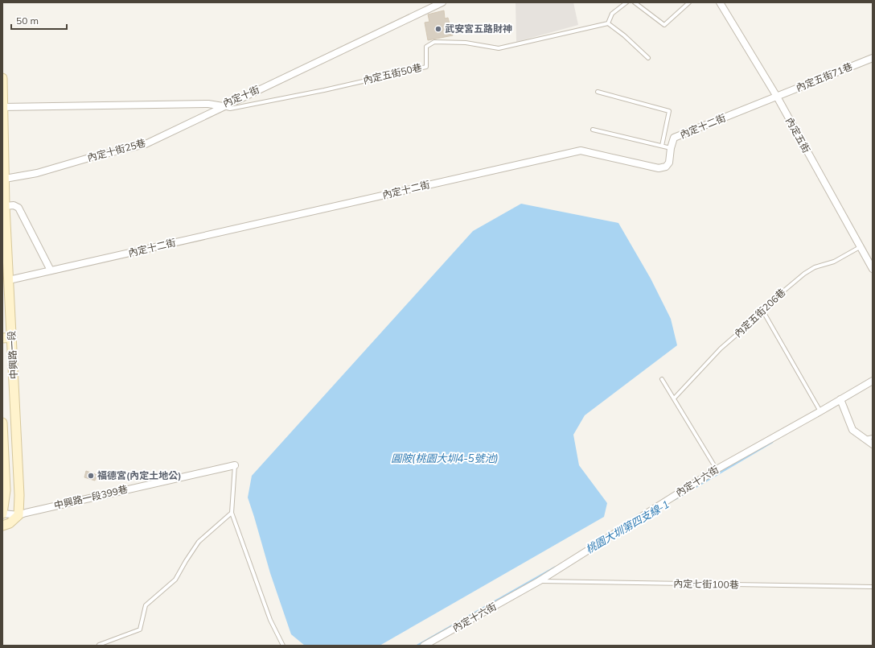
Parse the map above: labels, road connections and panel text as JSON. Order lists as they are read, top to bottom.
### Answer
{
  "streets": {
    "street": [
      "內定五街71巷",
      "內定十街",
      "內定十二街",
      "內定五街",
      "內定十街25巷",
      "中興路一段",
      "內定十六街",
      "中興路一段399巷"
    ],
    "lane": ["內定五街50巷", "內定五街206巷", "內定七街100巷"]
  },
  "crossings": [
    ["內定五街50巷", "內定十街"],
    ["內定五街50巷", "內定十街25巷"],
    ["內定五街71巷", "內定十二街"],
    ["內定五街71巷", "內定五街"],
    ["內定十街", "內定十街25巷"],
    ["內定十街", "中興路一段"],
    ["內定十二街", "內定五街"],
    ["內定十二街", "中興路一段"],
    ["內定五街", "內定五街206巷"],
    ["內定十街25巷", "中興路一段"],
    ["中興路一段", "中興路一段399巷"],
    ["內定十六街", "內定七街100巷"]
  ],
  "water": ["圓陂(桃園大圳4-5號池)", "桃園大圳第四支線-1"],
  "places": ["武安宮五路財神", "福德宮(內定土地公)"],
  "scale_bar": "50 m"
}
